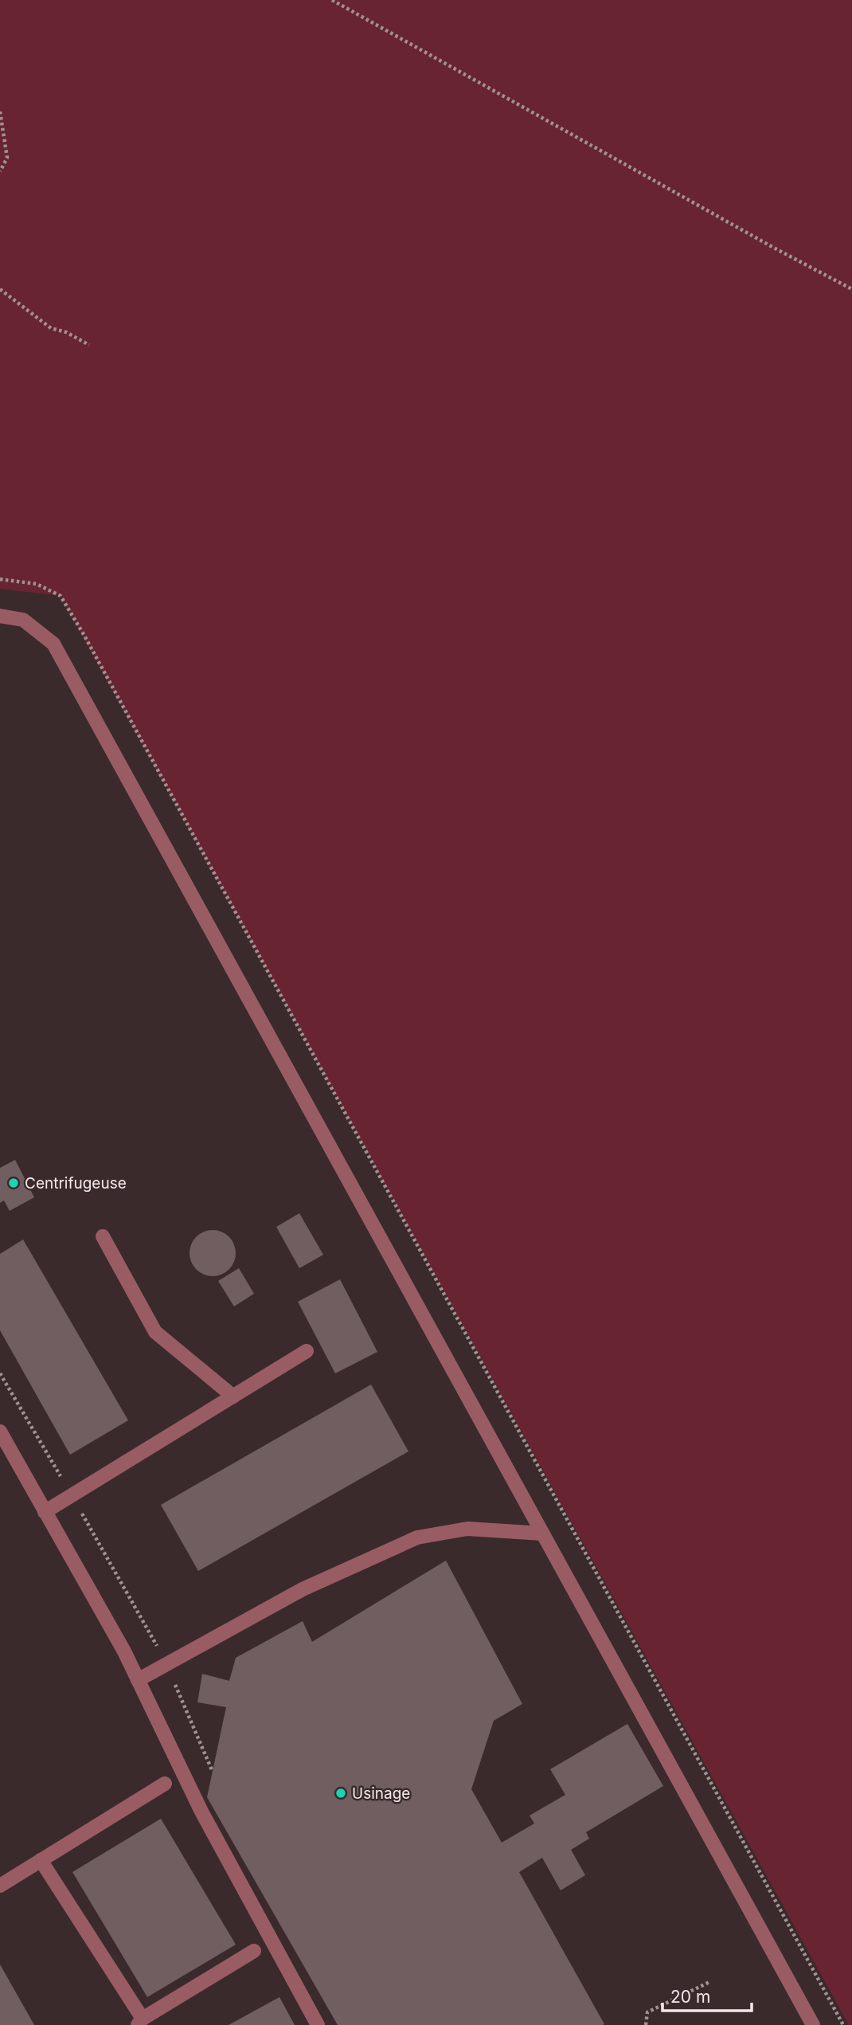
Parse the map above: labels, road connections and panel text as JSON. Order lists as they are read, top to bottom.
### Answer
{
  "places": ["Centrifugeuse", "Usinage"],
  "scale_bar": "20 m"
}
